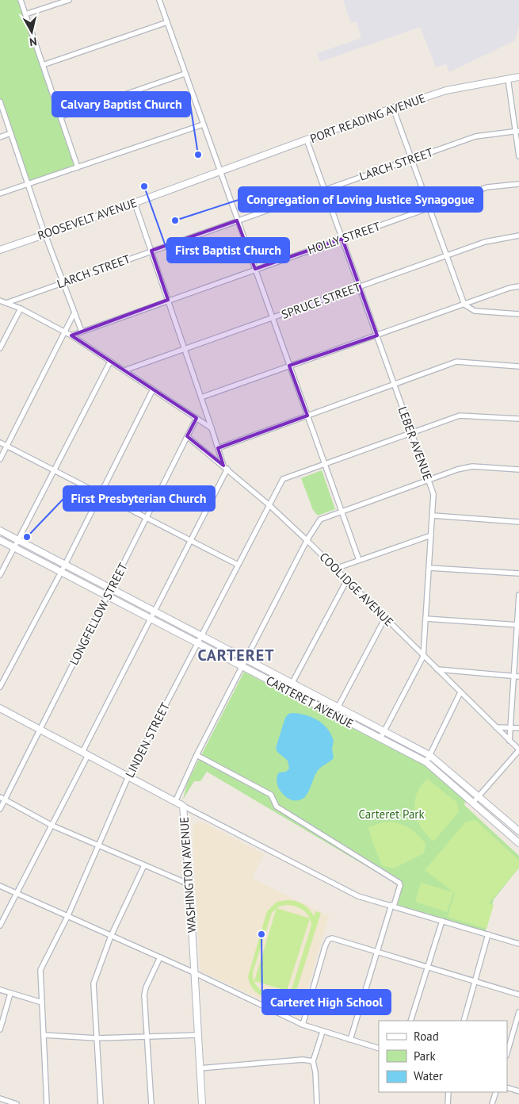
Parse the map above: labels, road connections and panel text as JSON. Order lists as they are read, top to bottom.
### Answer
{
  "streets": {
    "street": [
      "PORT READING AVENUE",
      "LARCH STREET",
      "ROOSEVELT AVENUE",
      "HOLLY STREET",
      "SPRUCE STREET",
      "LEBER AVENUE",
      "COOLIDGE AVENUE",
      "LONGFELLOW STREET",
      "CARTERET AVENUE",
      "LINDEN STREET",
      "WASHINGTON AVENUE"
    ]
  },
  "crossings": [
    ["PORT READING AVENUE", "ROOSEVELT AVENUE"],
    ["PORT READING AVENUE", "LEBER AVENUE"],
    ["LARCH STREET", "LEBER AVENUE"],
    ["HOLLY STREET", "LEBER AVENUE"],
    ["SPRUCE STREET", "LEBER AVENUE"],
    ["LEBER AVENUE", "COOLIDGE AVENUE"],
    ["LEBER AVENUE", "LINDEN STREET"],
    ["COOLIDGE AVENUE", "LONGFELLOW STREET"],
    ["COOLIDGE AVENUE", "LINDEN STREET"],
    ["LONGFELLOW STREET", "CARTERET AVENUE"],
    ["LONGFELLOW STREET", "WASHINGTON AVENUE"],
    ["CARTERET AVENUE", "LINDEN STREET"],
    ["LINDEN STREET", "WASHINGTON AVENUE"]
  ],
  "districts": ["CARTERET"],
  "parks": ["Carteret Park"],
  "places": [
    "Calvary Baptist Church",
    "First Baptist Church",
    "Congregation of Loving Justice Synagogue",
    "First Presbyterian Church",
    "Carteret High School"
  ],
  "legend": ["Road", "Park", "Water"],
  "north": "bottom"
}
